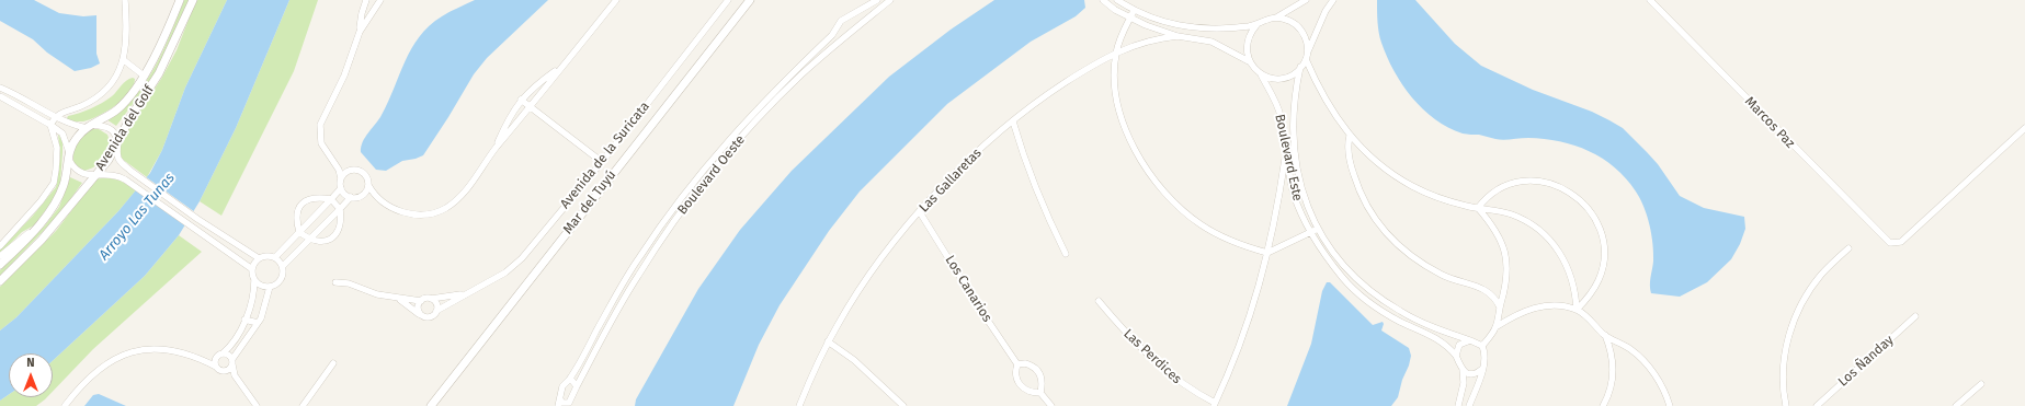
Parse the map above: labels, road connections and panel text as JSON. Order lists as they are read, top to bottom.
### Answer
{
  "streets": {
    "street": [
      "Marcos Paz",
      "Avenida del Golf",
      "Avenida de la Suricata",
      "Boulevard Este",
      "Boulevard Oeste",
      "Las Gallaretas",
      "Mar del Tuyú",
      "Los Canarios",
      "Las Perdices",
      "Los Ñanday"
    ]
  },
  "crossings": [
    ["Las Gallaretas", "Los Canarios"]
  ],
  "water": ["Arroyo Las Tunas"],
  "north": "top"
}
